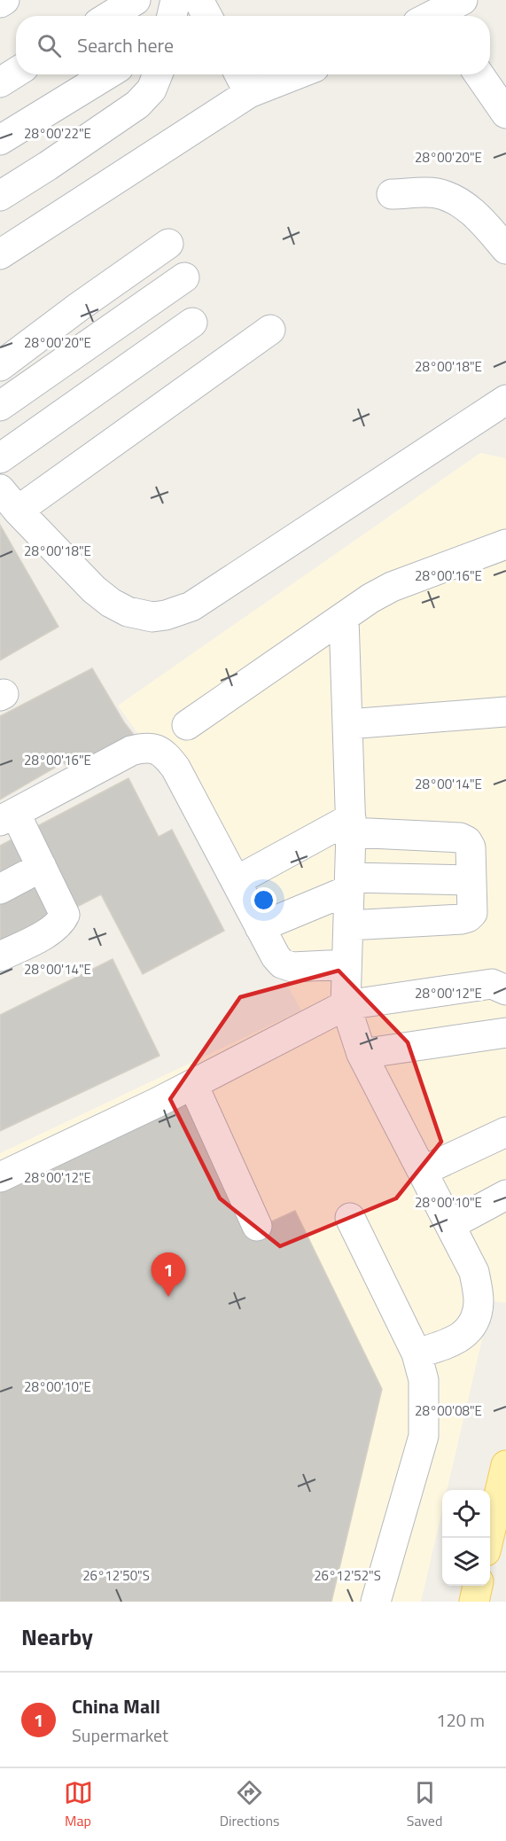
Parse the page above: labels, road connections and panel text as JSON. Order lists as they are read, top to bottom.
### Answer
{
  "page": {
    "search": "Search here",
    "pins": "1",
    "heading": "Nearby",
    "list": [
      {
        "mark": "1",
        "name": "China Mall",
        "note": "Supermarket",
        "value": "120 m"
      }
    ],
    "nav": ["Map", "Directions", "Saved"]
  },
  "coordinates": [
    "28°00'22\"E",
    "28°00'20\"E",
    "28°00'18\"E",
    "28°00'16\"E",
    "28°00'14\"E",
    "28°00'12\"E",
    "28°00'10\"E",
    "28°00'08\"E",
    "26°12'50\"S",
    "26°12'52\"S"
  ]
}
